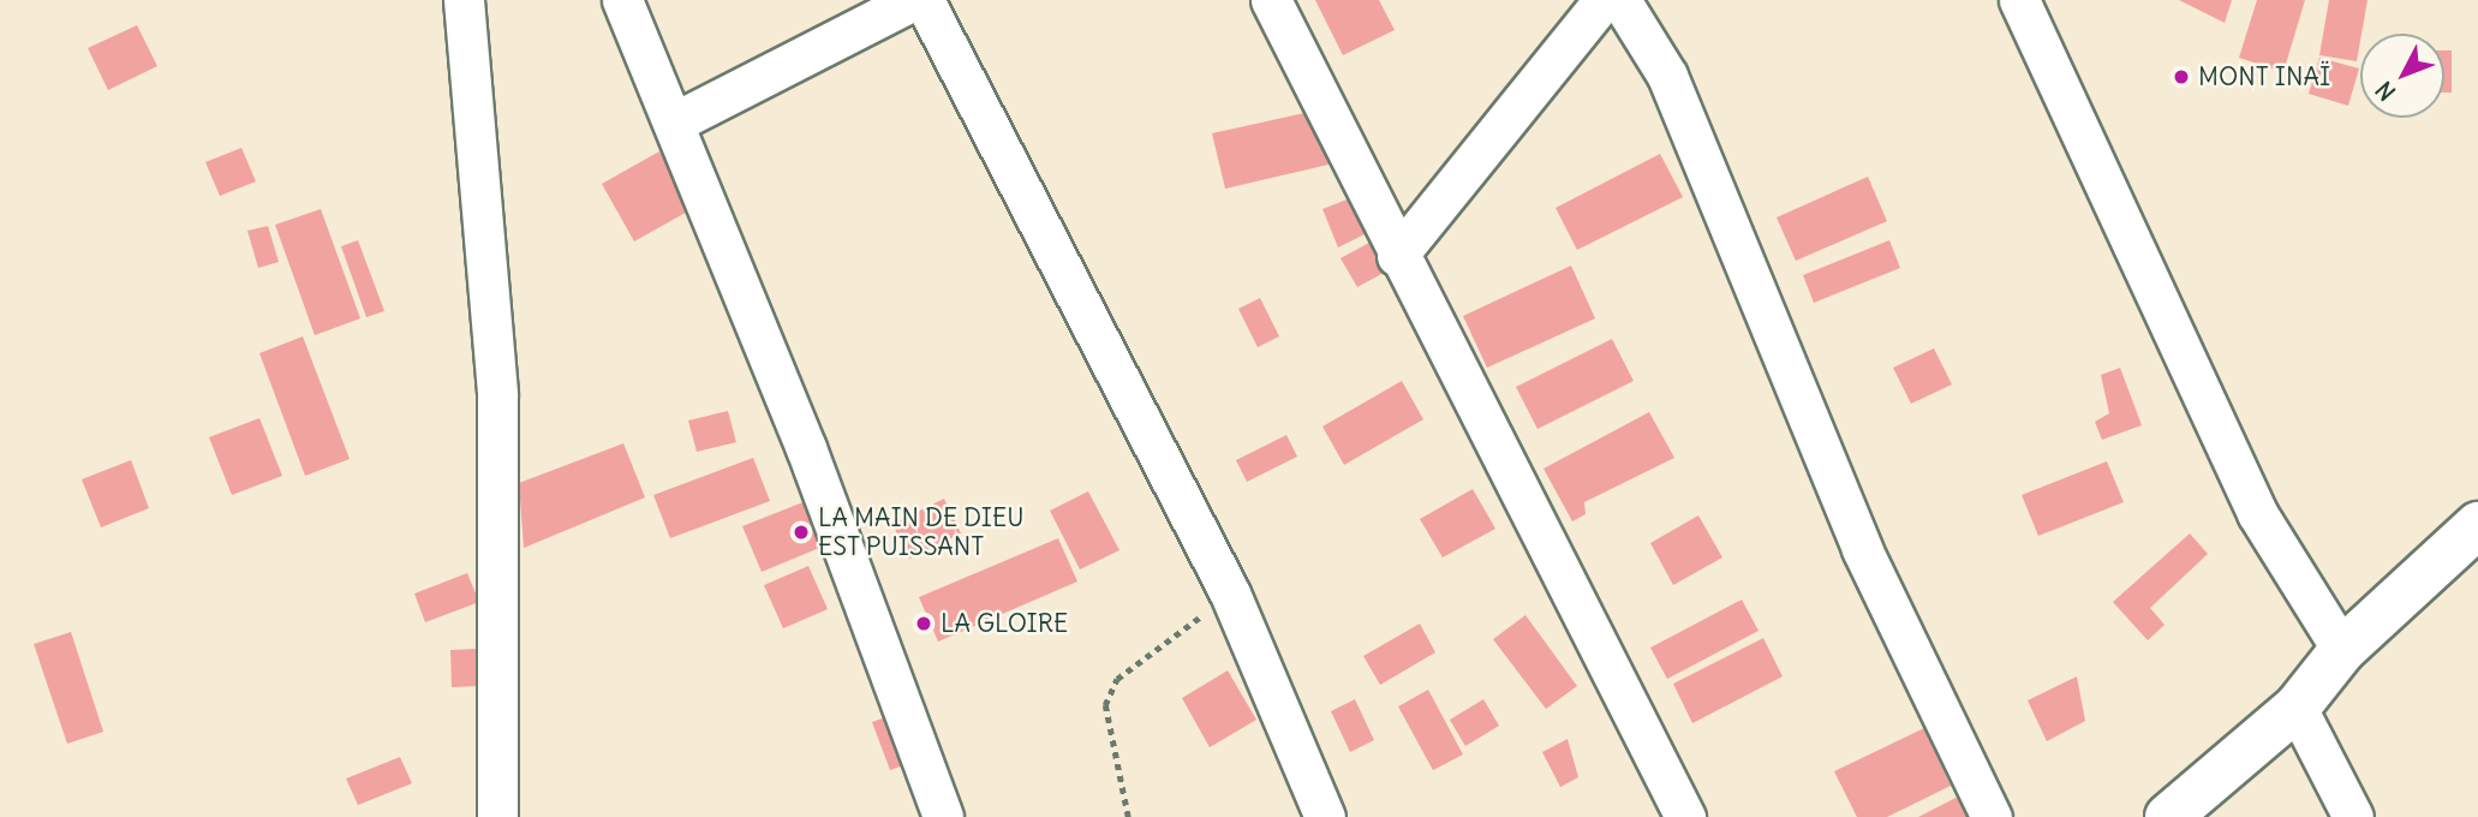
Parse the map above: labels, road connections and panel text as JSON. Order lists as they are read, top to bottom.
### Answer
{
  "places": ["MONT INAÏ", "LA MAIN DE DIEU EST PUISSANT", "LA GLOIRE"],
  "north": "bottom left"
}
